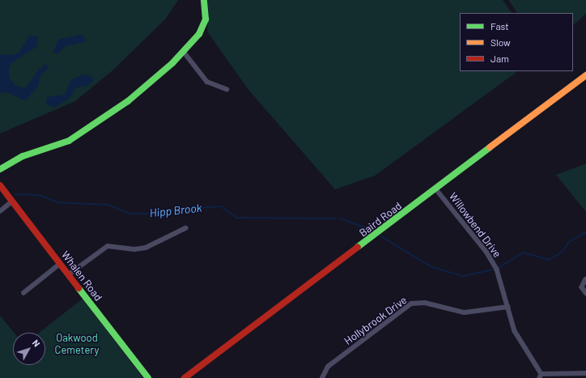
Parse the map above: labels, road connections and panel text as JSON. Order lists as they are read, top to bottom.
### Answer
{
  "streets": {
    "street": [
      "Baird Road",
      "Willowbend Drive",
      "Whalen Road",
      "Hollybrook Drive"
    ]
  },
  "crossings": [
    ["Baird Road", "Willowbend Drive"],
    ["Willowbend Drive", "Hollybrook Drive"]
  ],
  "water": ["Hipp Brook"],
  "parks": ["Oakwood Cemetery"],
  "legend": ["Fast", "Slow", "Jam"],
  "north": "top right"
}
